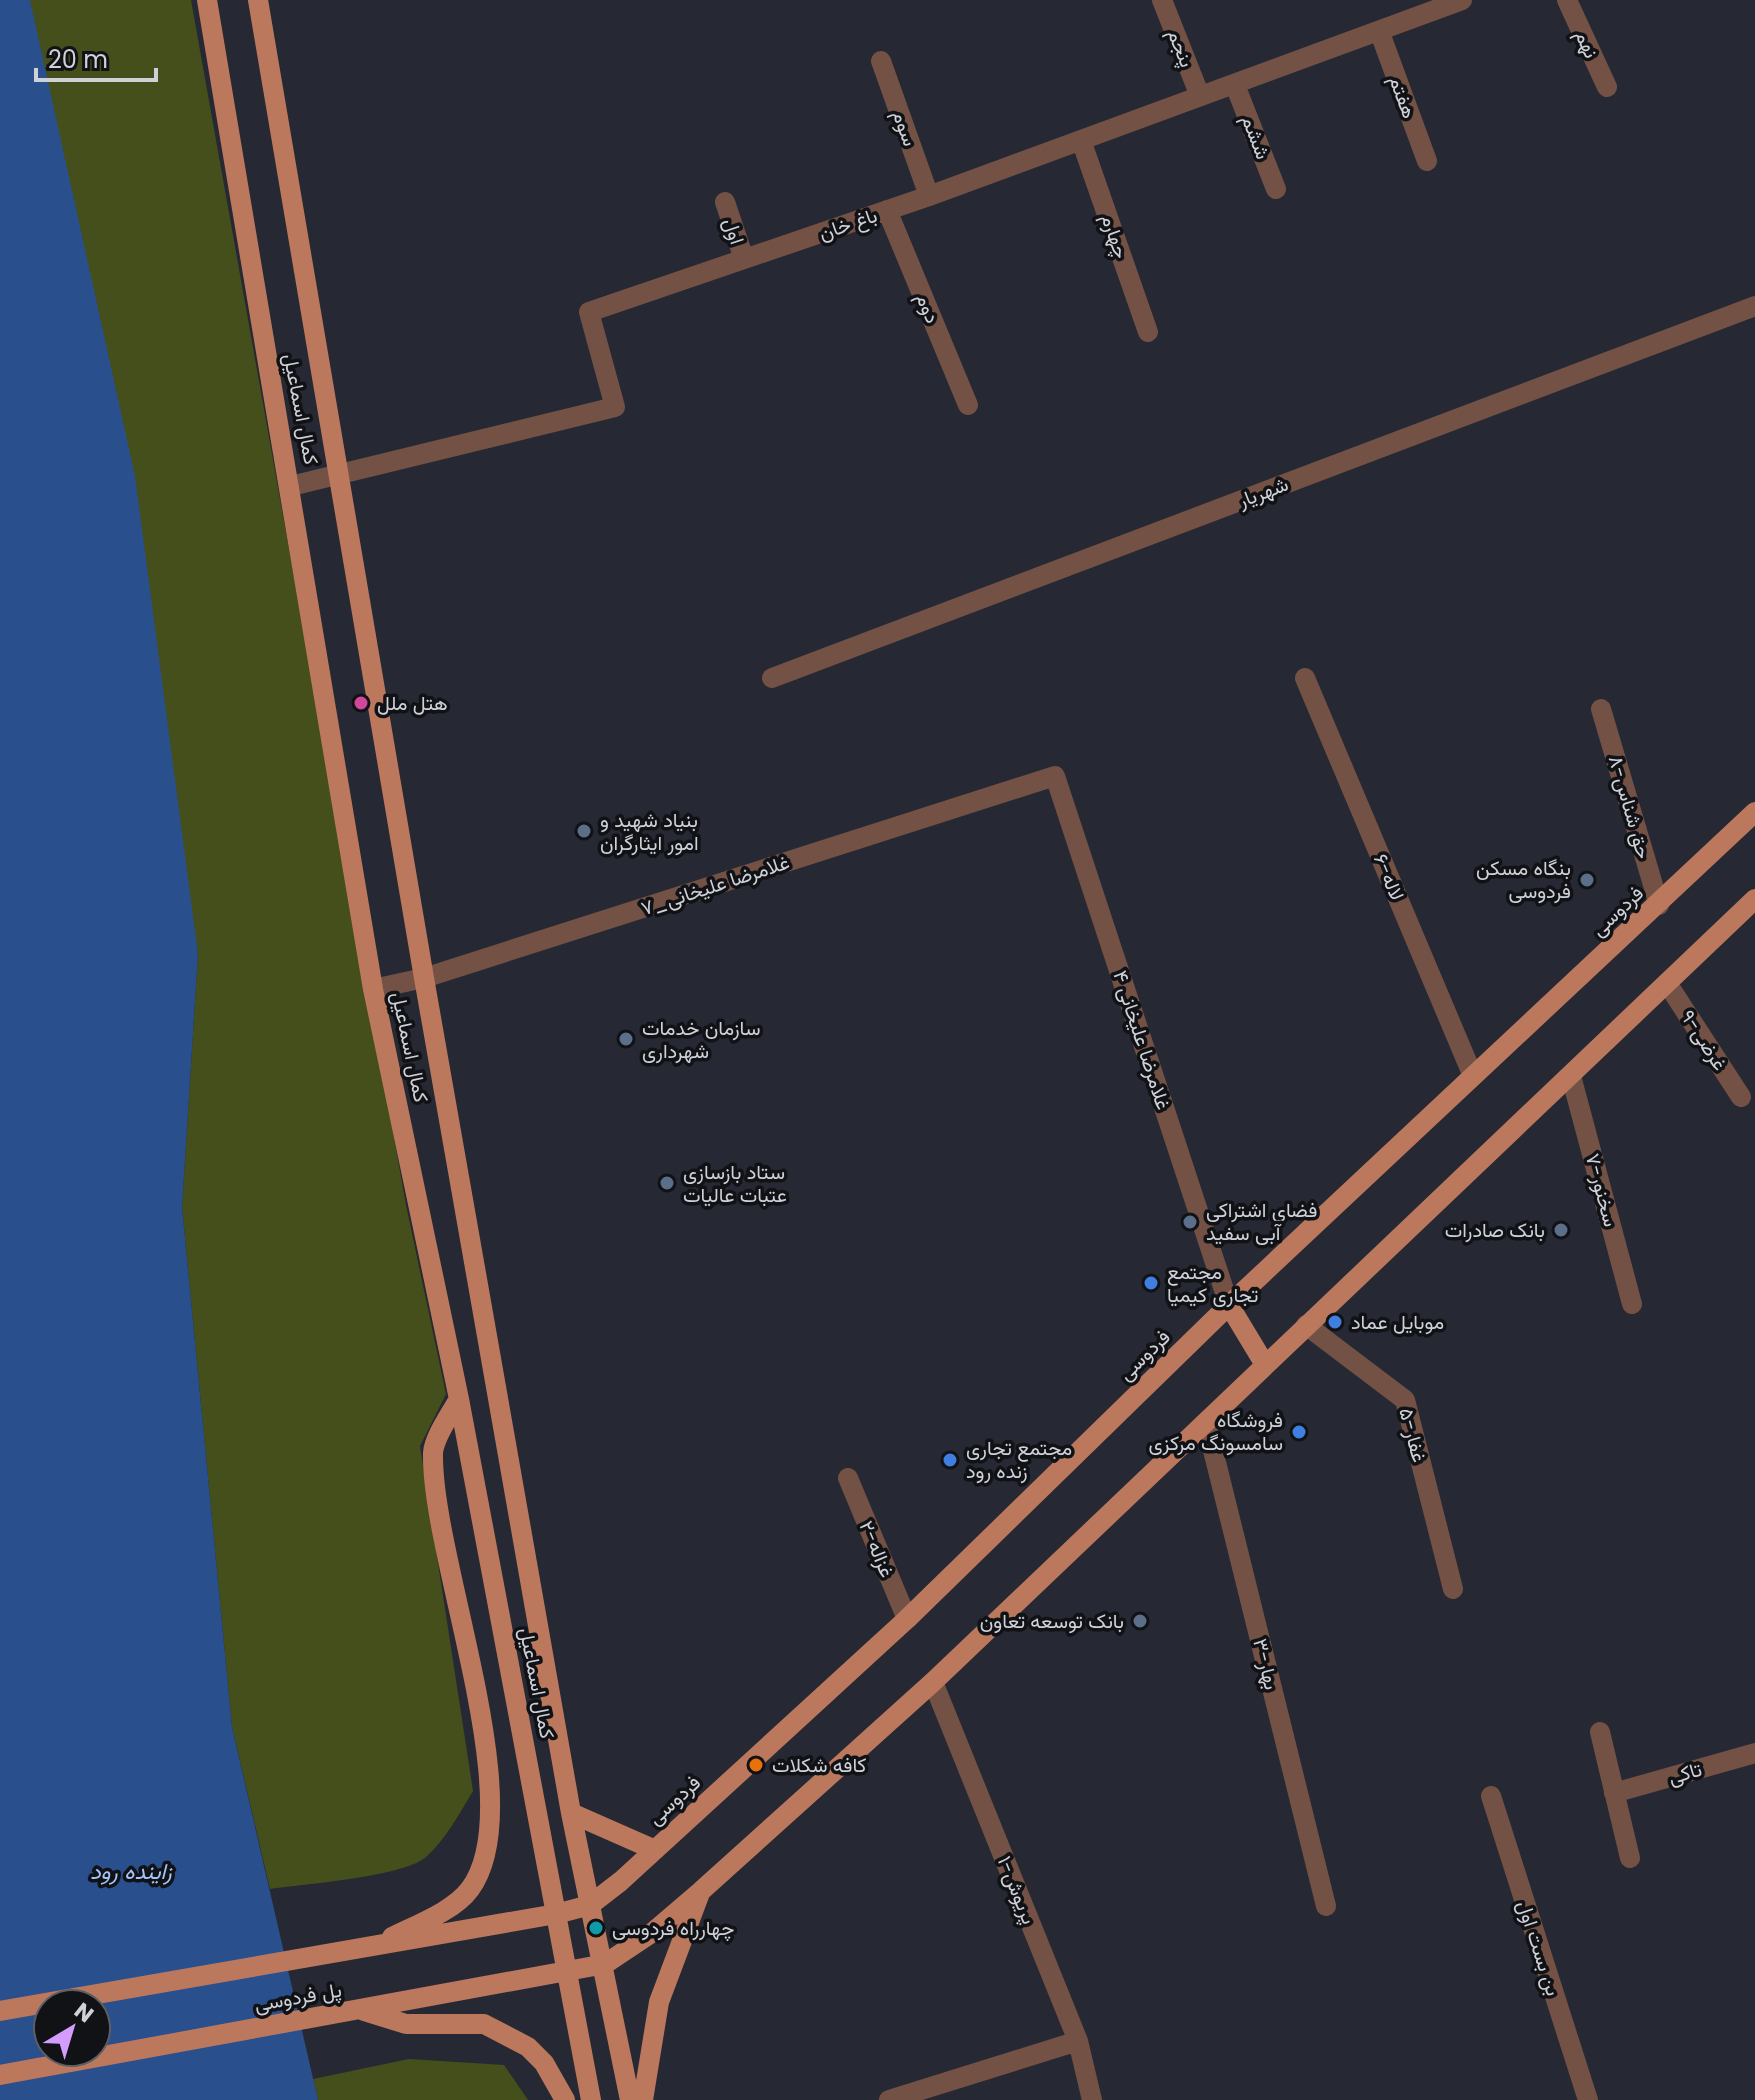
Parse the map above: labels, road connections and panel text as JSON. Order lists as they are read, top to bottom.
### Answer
{
  "streets": {
    "main road": ["کمال اسماعیل", "فردوسی", "پل فردوسی"],
    "street": [
      "نهم",
      "پنجم",
      "هفتم",
      "سوم",
      "ششم",
      "باغ خان",
      "اول",
      "چهارم",
      "دوم",
      "شهریار",
      "۸-حق شناس",
      "۶-لاله",
      "۷_غلامرضا علیخانی",
      "۴ غلامرضا علیخانی",
      "۹-غرضی",
      "۷-سخنور",
      "۵-غفار",
      "۲-غزاله",
      "۳-بهار",
      "تاکی",
      "۱-پریوش",
      "بن بست اول"
    ]
  },
  "crossings": [
    ["پنجم", "باغ خان"],
    ["هفتم", "باغ خان"],
    ["سوم", "باغ خان"],
    ["ششم", "باغ خان"],
    ["باغ خان", "اول"],
    ["باغ خان", "چهارم"],
    ["باغ خان", "دوم"],
    ["باغ خان", "کمال اسماعیل"],
    ["کمال اسماعیل", "۷_غلامرضا علیخانی"],
    ["کمال اسماعیل", "فردوسی"],
    ["کمال اسماعیل", "پل فردوسی"],
    ["۸-حق شناس", "فردوسی"],
    ["۶-لاله", "فردوسی"],
    ["۷_غلامرضا علیخانی", "۴ غلامرضا علیخانی"],
    ["فردوسی", "۴ غلامرضا علیخانی"],
    ["فردوسی", "۲-غزاله"],
    ["فردوسی", "پل فردوسی"]
  ],
  "water": ["زاینده رود"],
  "places": [
    "هتل ملل",
    "بنیاد شهید و امور ایثارگران",
    "بنگاه مسکن فردوسی",
    "سازمان خدمات شهرداری",
    "ستاد بازسازی عتبات عالیات",
    "فضای اشتراکی آبی سفید",
    "بانک صادرات",
    "مجتمع تجاری کیمیا",
    "موبایل عماد",
    "فروشگاه سامسونگ مرکزی",
    "مجتمع تجاری زنده رود",
    "بانک توسعه تعاون",
    "کافه شکلات",
    "چهارراه فردوسی"
  ],
  "scale_bar": "20 m",
  "north": "top right"
}
